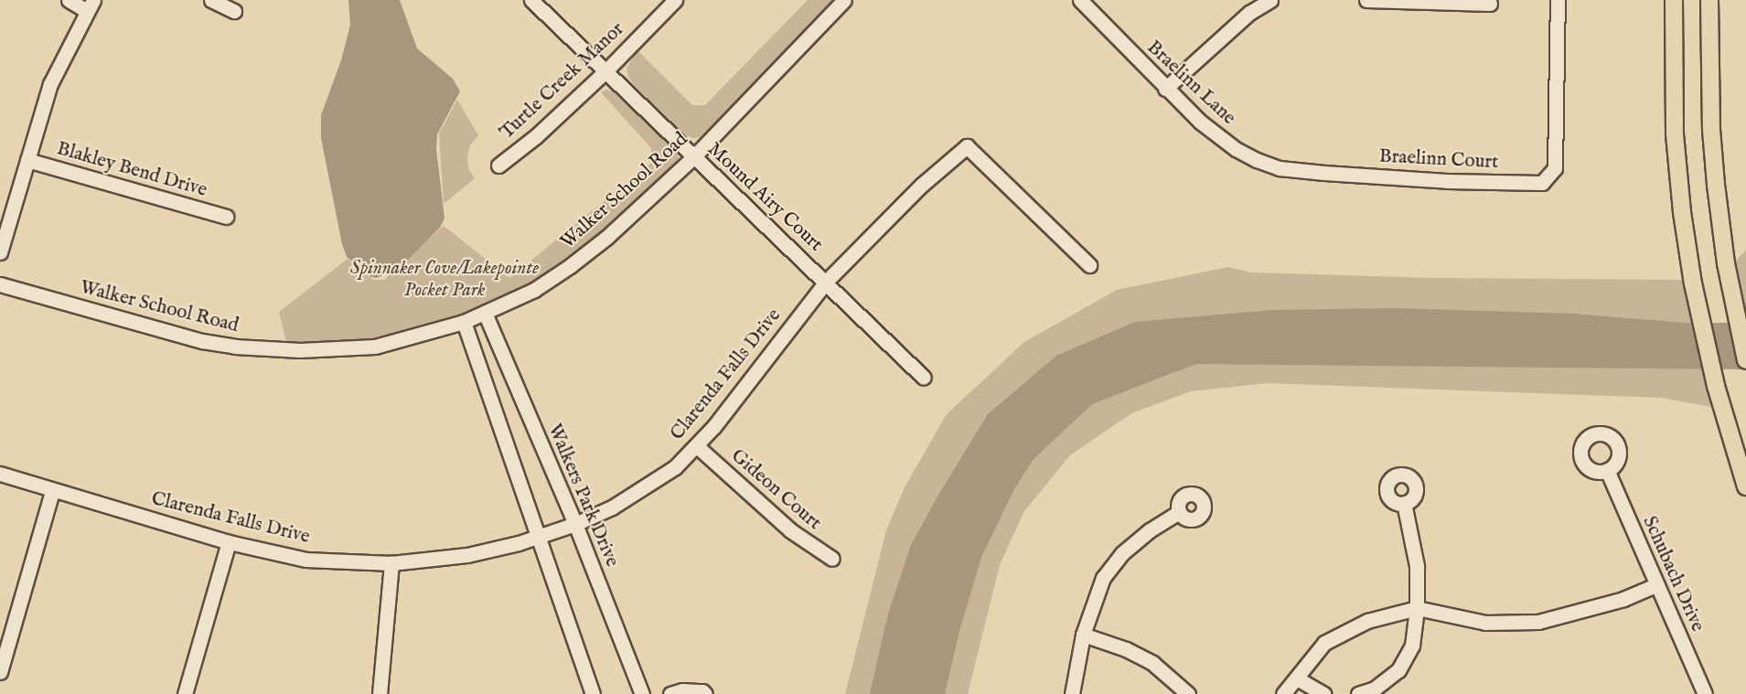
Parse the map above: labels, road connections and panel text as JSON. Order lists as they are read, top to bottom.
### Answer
{
  "streets": {
    "street": [
      "Turtle Creek Manor",
      "Braelinn Lane",
      "Braelinn Court",
      "Blakley Bend Drive",
      "Walker School Road",
      "Mound Airy Court",
      "Clarenda Falls Drive",
      "Gideon Court",
      "Walkers Park Drive",
      "Schubach Drive"
    ]
  },
  "crossings": [
    ["Turtle Creek Manor", "Mound Airy Court"],
    ["Braelinn Lane", "Braelinn Court"],
    ["Walker School Road", "Mound Airy Court"],
    ["Walker School Road", "Walkers Park Drive"],
    ["Mound Airy Court", "Clarenda Falls Drive"],
    ["Clarenda Falls Drive", "Gideon Court"],
    ["Clarenda Falls Drive", "Walkers Park Drive"]
  ],
  "parks": ["Spinnaker Cove/Lakepointe Pocket Park"]
}
